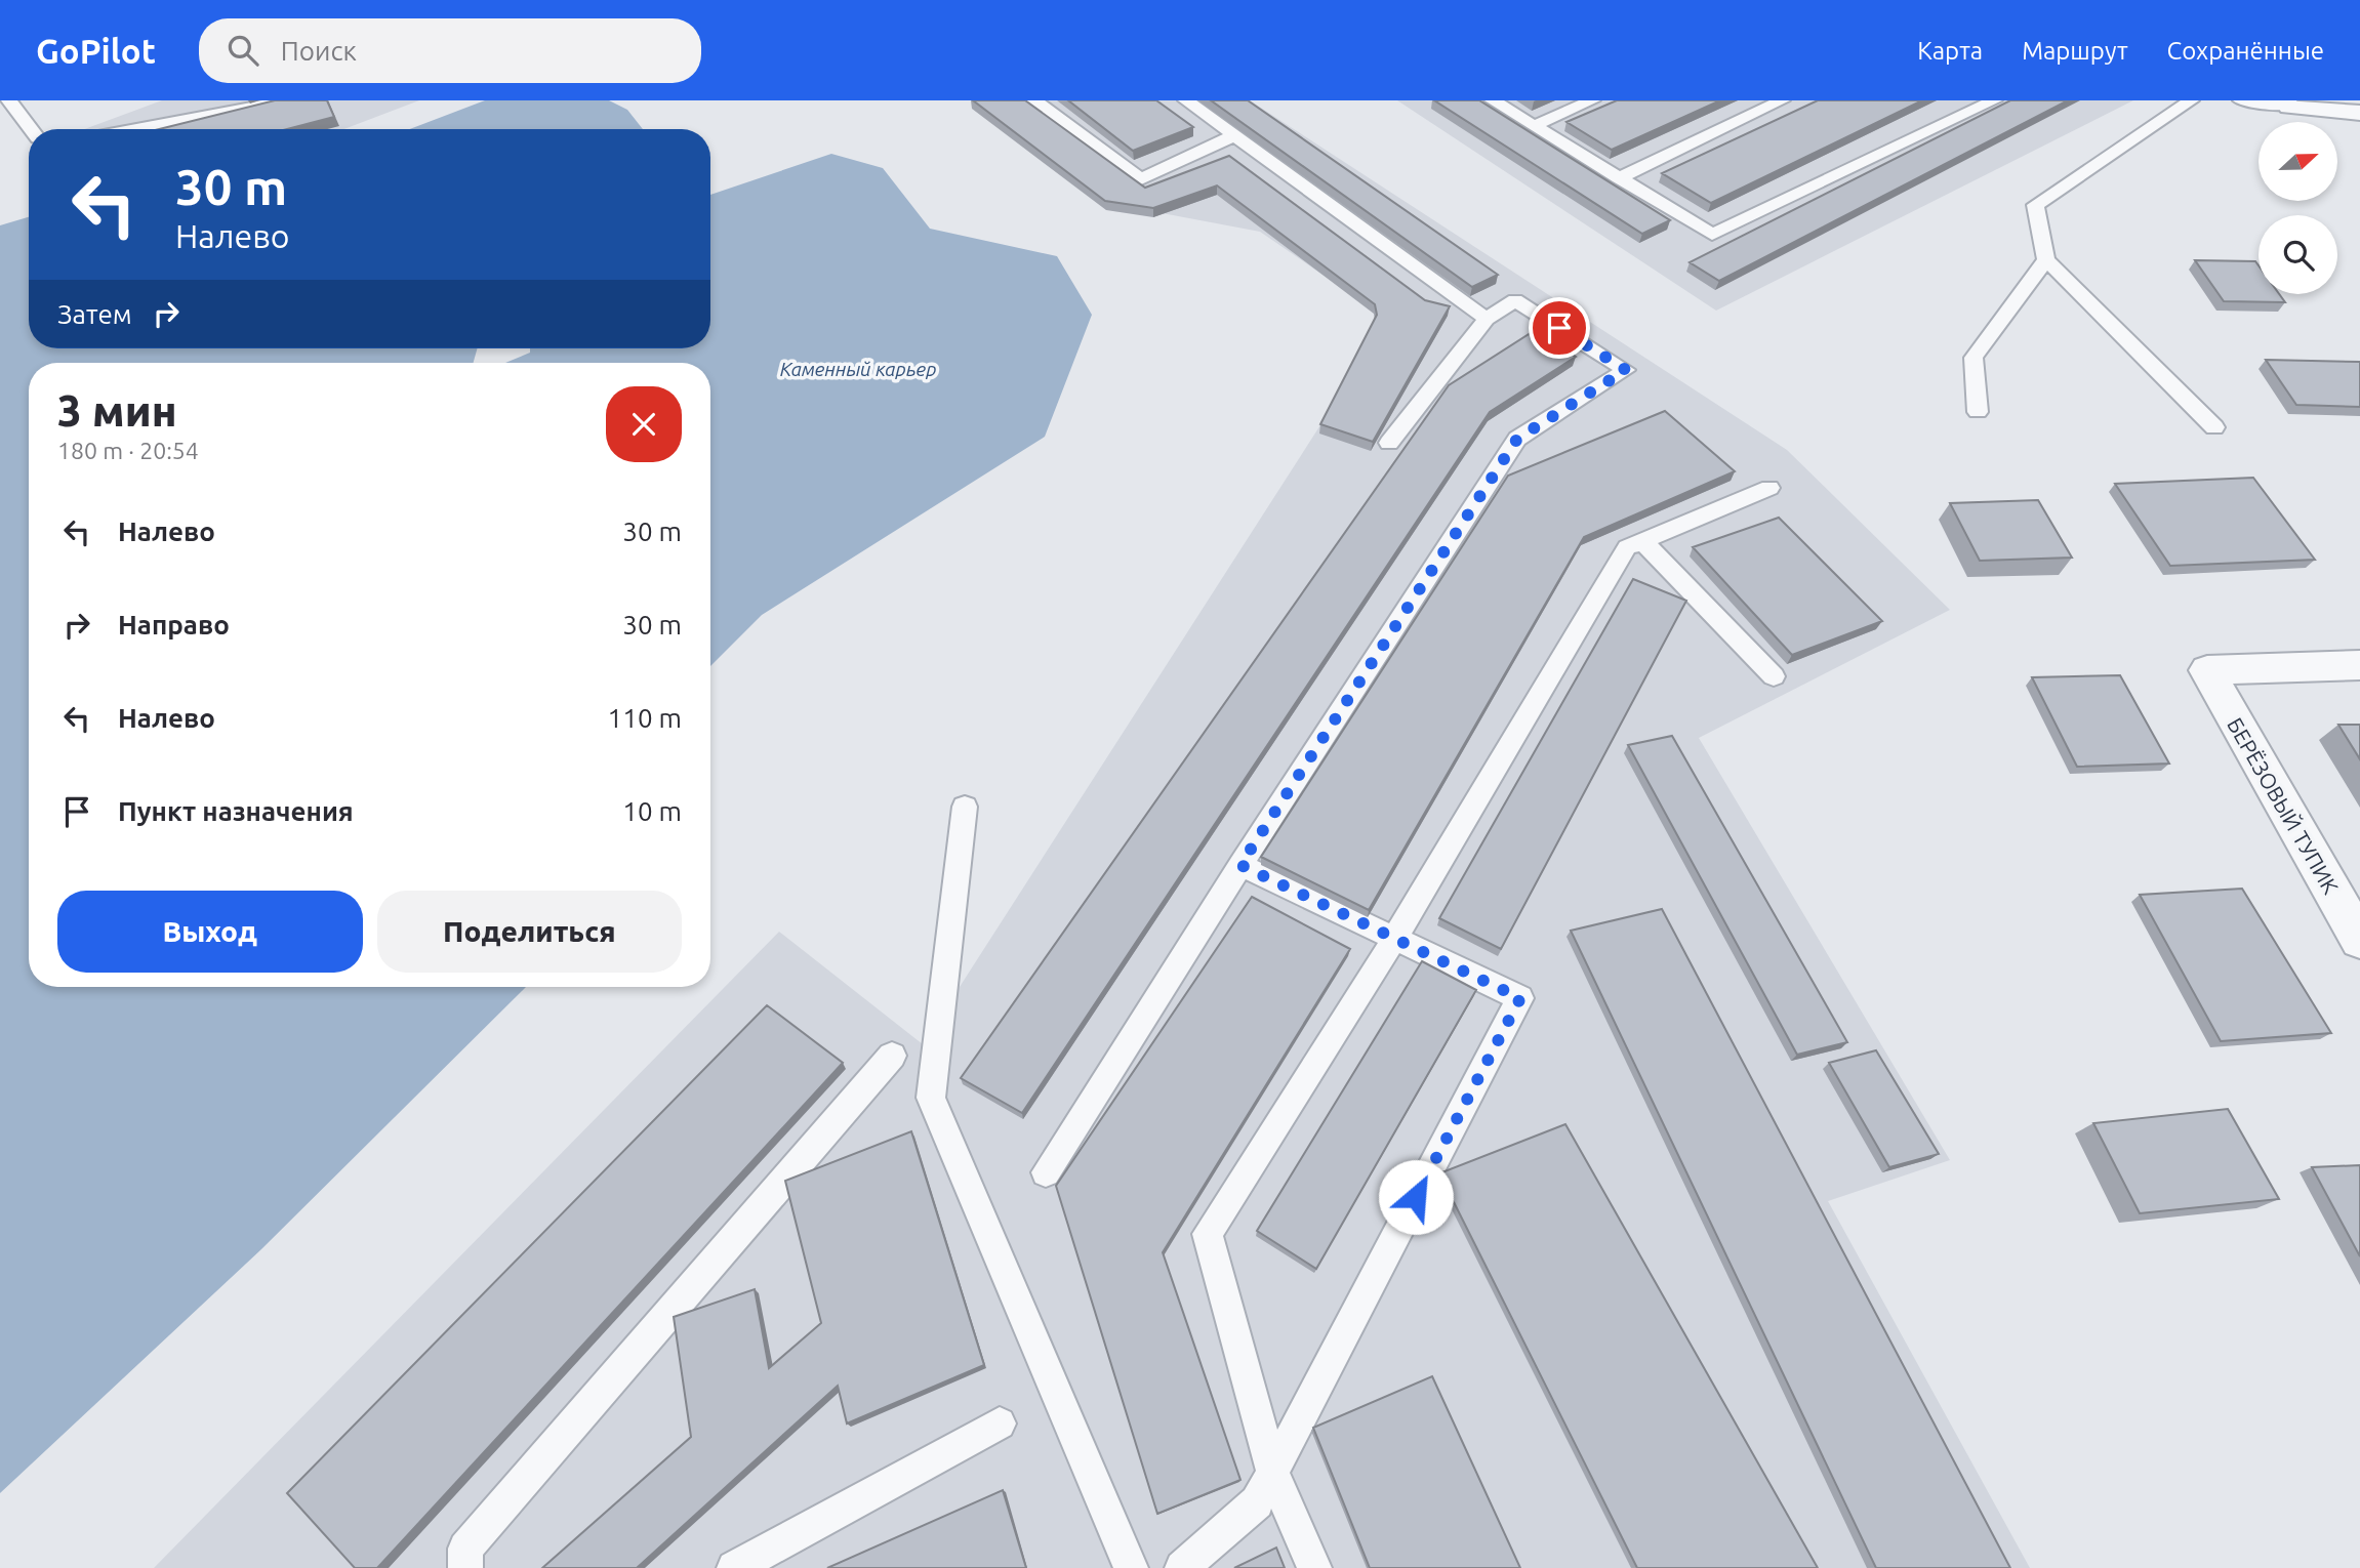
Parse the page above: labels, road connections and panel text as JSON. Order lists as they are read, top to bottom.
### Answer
{
  "streets": {
    "street": ["БЕРЁЗОВЫЙ ТУПИК"]
  },
  "water": ["Каменный карьер"],
  "north": "right",
  "page": {
    "header": "GoPilot",
    "search": "Поиск",
    "nav": ["Карта", "Маршрут", "Сохранённые"],
    "turn": ["30 m", "Налево"],
    "then": "Затем",
    "heading": ["3 мин", "180 m · 20:54"],
    "list": [
      {
        "name": "Налево",
        "value": "30 m"
      },
      {
        "name": "Направо",
        "value": "30 m"
      },
      {
        "name": "Налево",
        "value": "110 m"
      },
      {
        "name": "Пункт назначения",
        "value": "10 m"
      }
    ],
    "buttons": ["Выход", "Поделиться"]
  }
}
